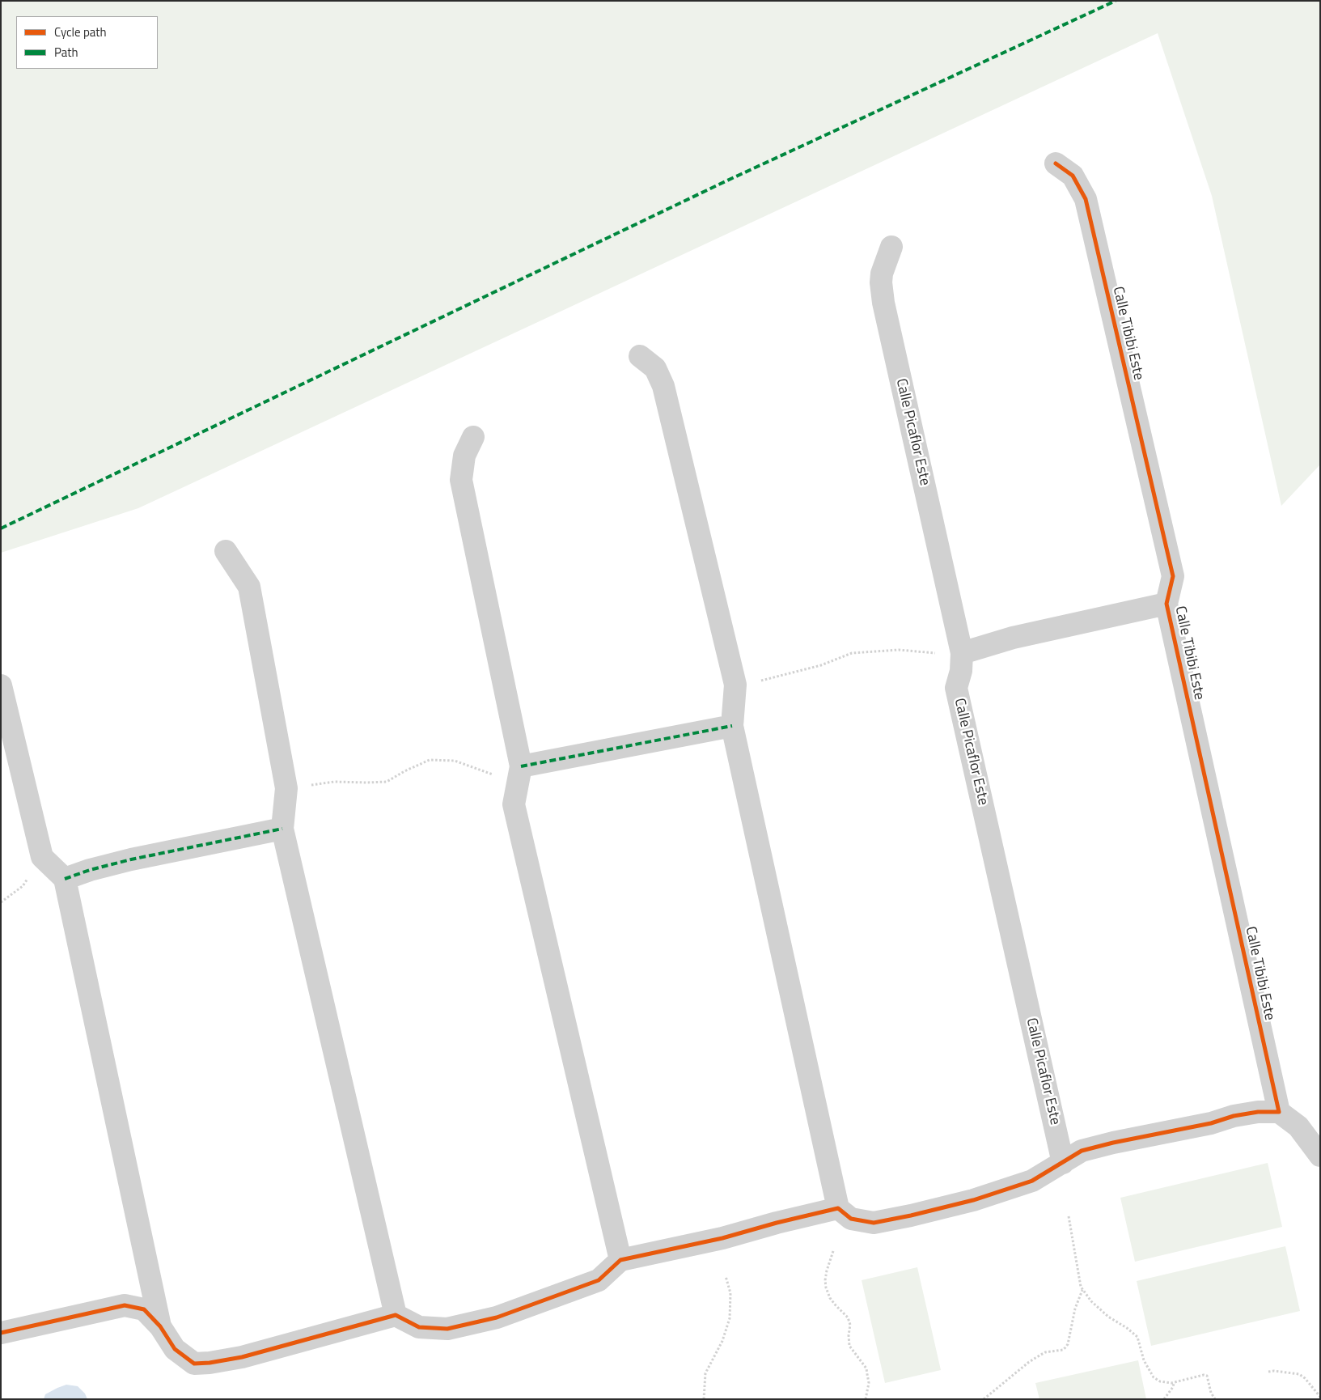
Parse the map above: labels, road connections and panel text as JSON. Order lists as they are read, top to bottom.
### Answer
{
  "streets": {
    "street": ["Calle Tibibi Este", "Calle Picaflor Este"]
  },
  "legend": ["Cycle path", "Path"]
}
